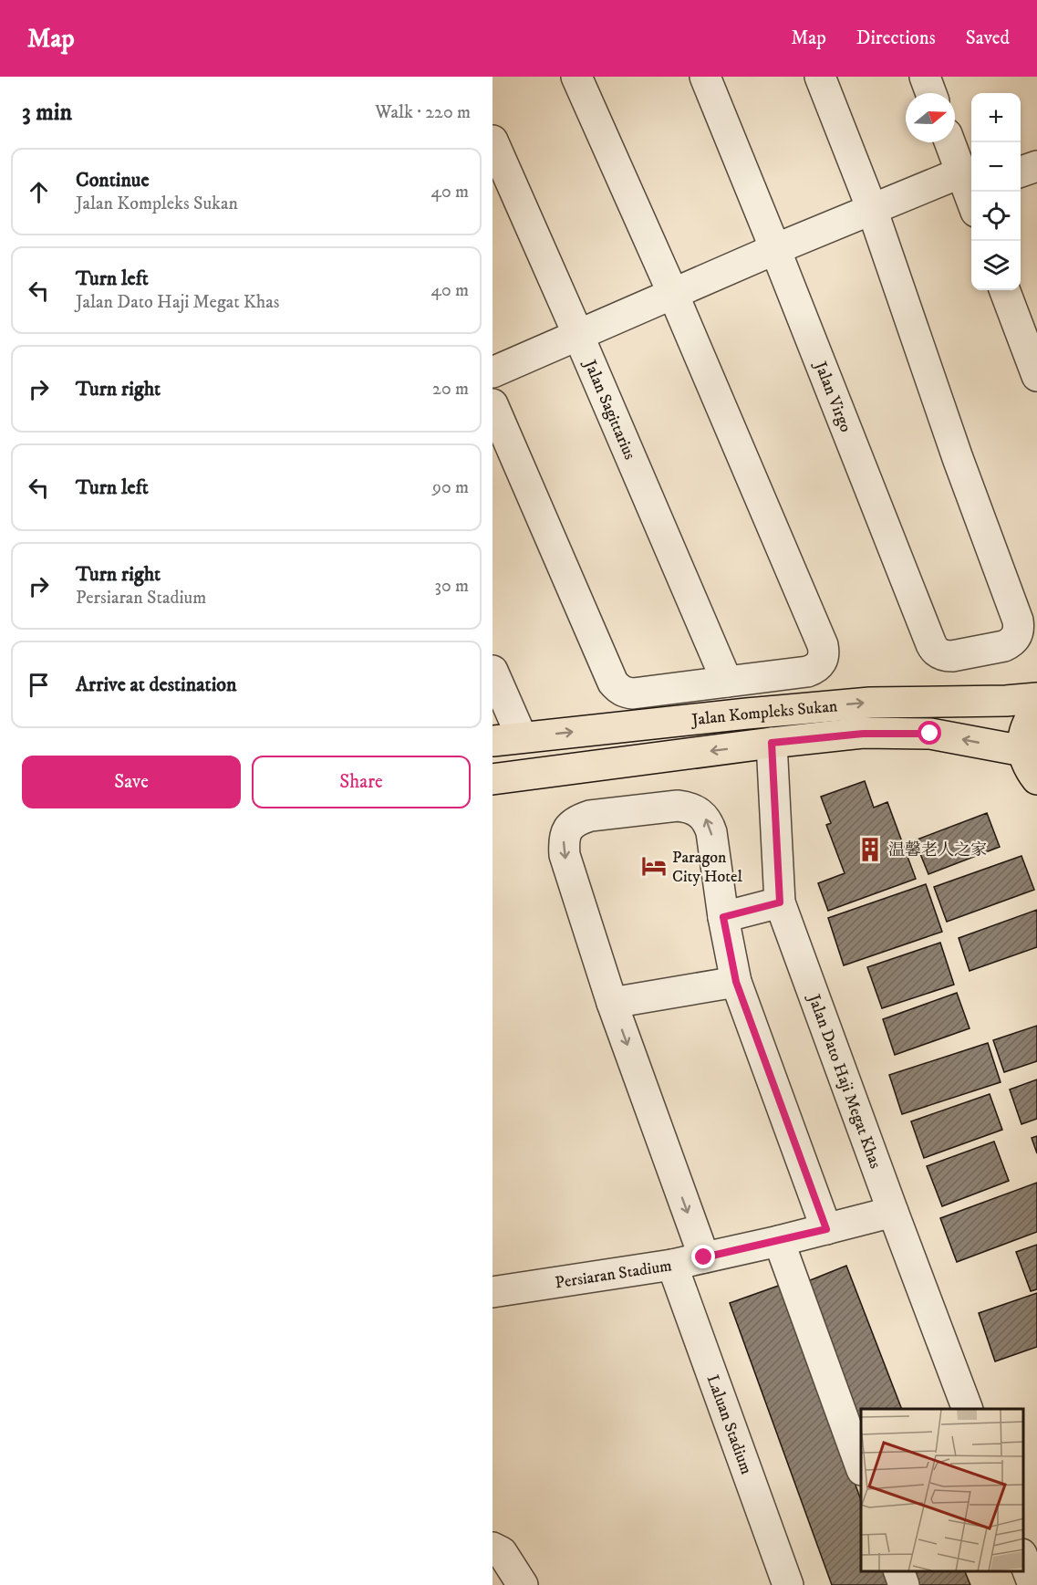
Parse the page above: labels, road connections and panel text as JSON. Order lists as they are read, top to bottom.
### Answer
{
  "streets": {
    "main road": ["Jalan Kompleks Sukan"],
    "street": [
      "Jalan Virgo",
      "Jalan Sagittarius",
      "Jalan Dato Haji Megat Khas",
      "Persiaran Stadium",
      "Laluan Stadium"
    ]
  },
  "crossings": [
    ["Jalan Kompleks Sukan", "Jalan Dato Haji Megat Khas"],
    ["Jalan Dato Haji Megat Khas", "Persiaran Stadium"],
    ["Persiaran Stadium", "Laluan Stadium"]
  ],
  "places": {
    "building": ["温馨老人之家"],
    "hotel": ["Paragon City Hotel"]
  },
  "north": "right",
  "page": {
    "header": "Map",
    "nav": ["Map", "Directions", "Saved"],
    "heading": ["3 min", "Walk · 220 m"],
    "map_buttons": ["+", "−"],
    "list": [
      ["Continue", "Jalan Kompleks Sukan", "40 m"],
      ["Turn left", "Jalan Dato Haji Megat Khas", "40 m"],
      ["Turn right", "20 m"],
      ["Turn left", "90 m"],
      ["Turn right", "Persiaran Stadium", "30 m"],
      "Arrive at destination"
    ],
    "buttons": ["Save", "Share"]
  }
}
